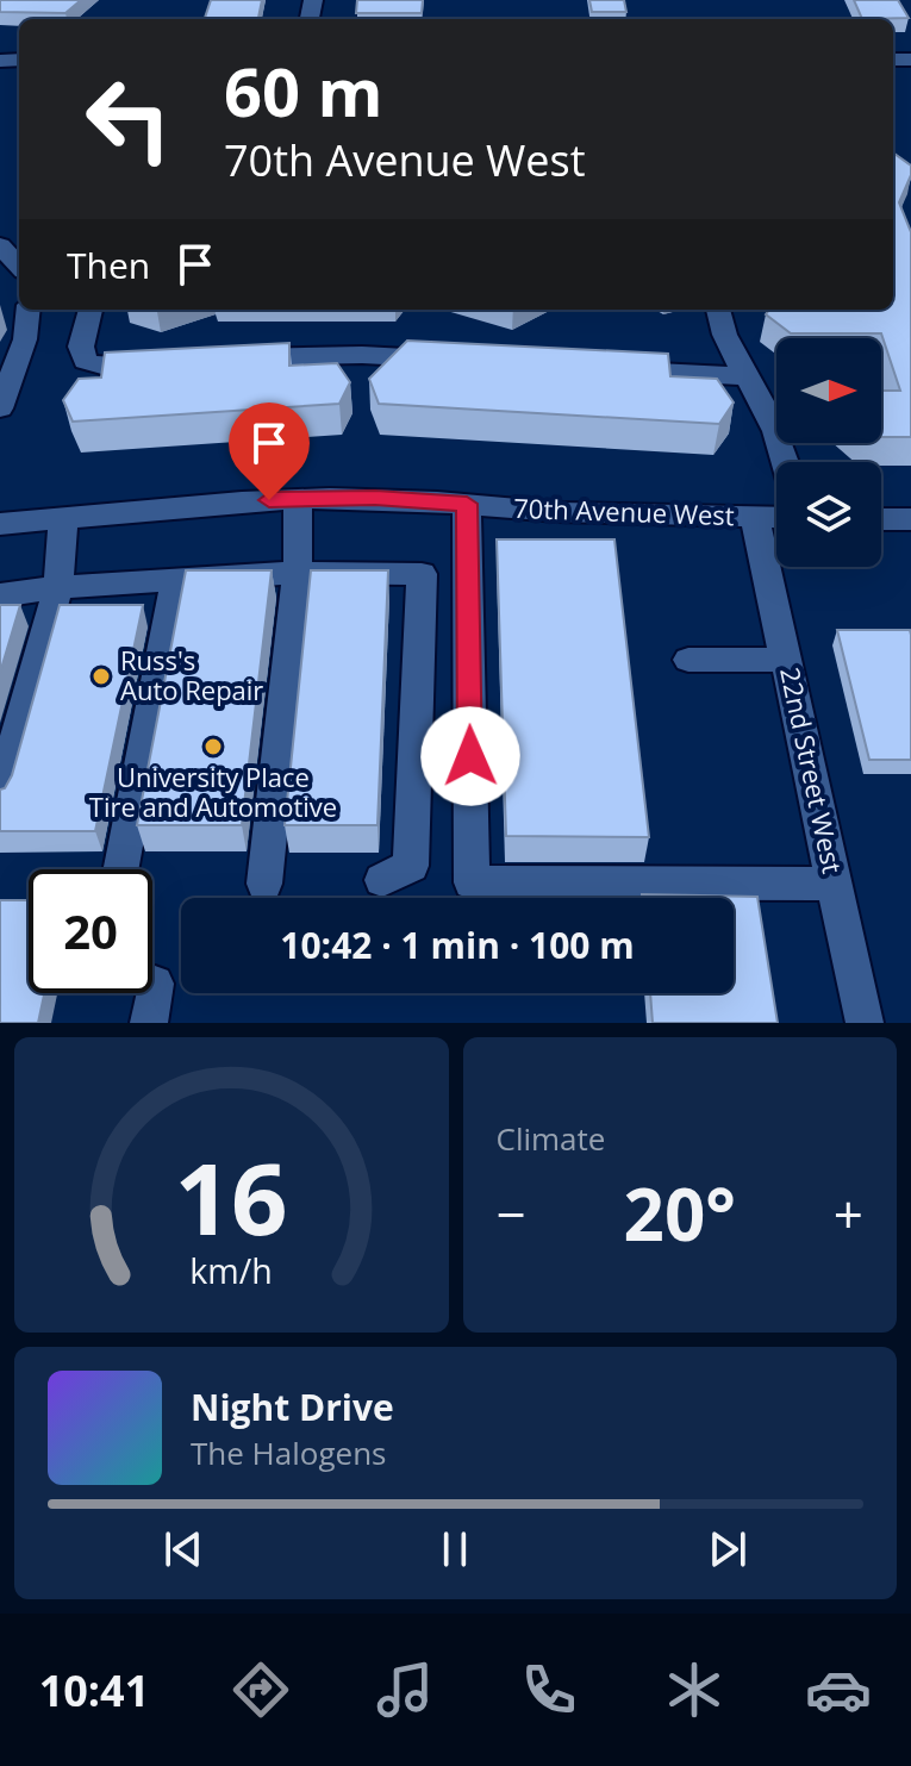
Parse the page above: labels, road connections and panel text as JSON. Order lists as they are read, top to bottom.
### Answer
{
  "streets": {
    "street": ["70th Avenue West", "22nd Street West"]
  },
  "crossings": [
    ["70th Avenue West", "22nd Street West"]
  ],
  "places": ["Russ's Auto Repair", "University Place Tire and Automotive"],
  "north": "right",
  "page": {
    "turn": ["60 m", "70th Avenue West"],
    "then": "Then",
    "limit": "20",
    "trip": "10:42 · 1 min · 100 m",
    "tile": "Climate",
    "heat": ["−", "20°", "+"],
    "song": ["Night Drive", "The Halogens"],
    "tabs": "10:41",
    "gauge": ["16", "km/h"]
  }
}
